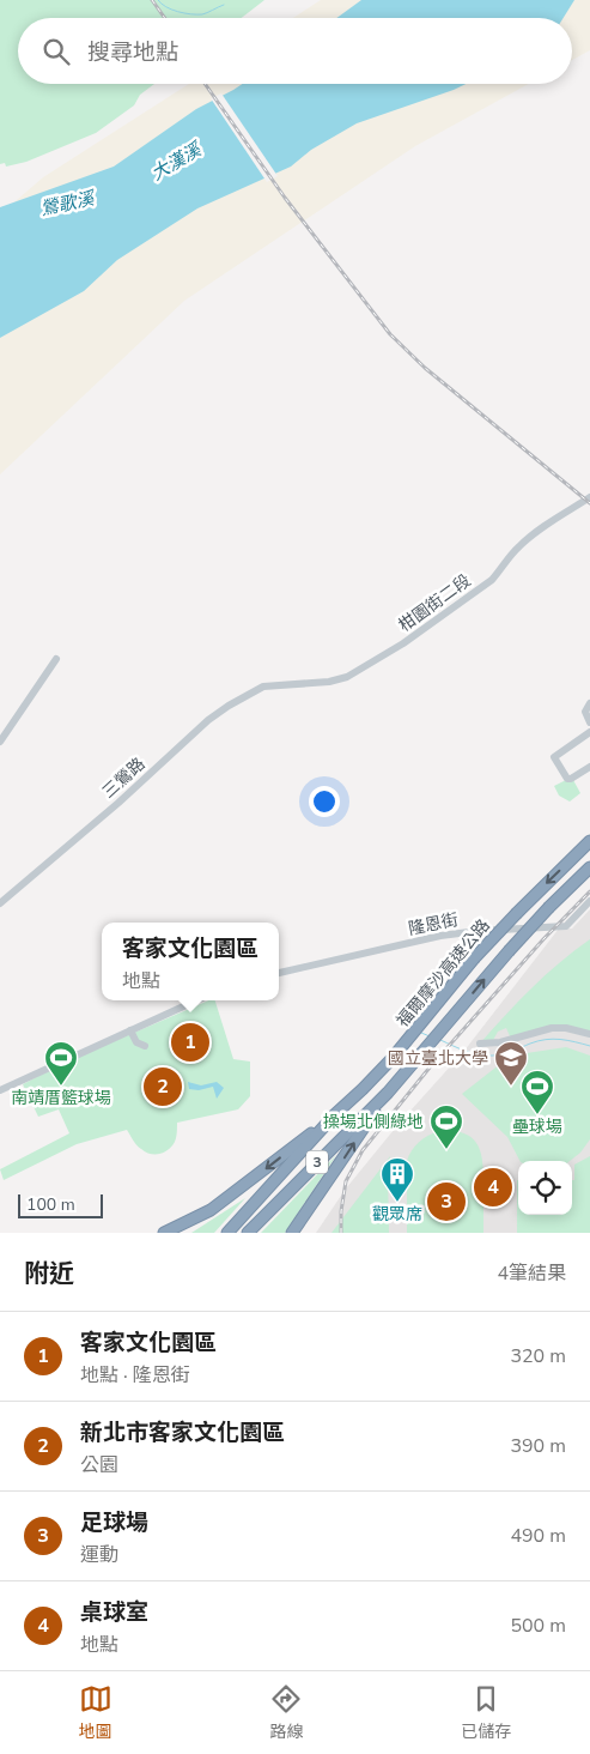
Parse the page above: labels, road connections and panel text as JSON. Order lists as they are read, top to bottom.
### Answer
{
  "streets": {
    "highway": ["福爾摩沙高速公路", "3"],
    "street": ["柑園街二段", "三鶯路", "隆恩街"]
  },
  "crossings": [
    ["柑園街二段", "三鶯路"]
  ],
  "water": ["大漢溪", "鶯歌溪"],
  "places": {
    "sports": ["南靖厝籃球場", "壘球場", "操場北側綠地"],
    "school or university": ["國立臺北大學"],
    "building": ["觀眾席"]
  },
  "scale_bar": "100 m",
  "page": {
    "search": "搜尋地點",
    "popup": ["客家文化園區", "地點"],
    "pins": [
      "1",
      "2",
      "4",
      "3"
    ],
    "scale": "100 m",
    "heading": ["附近", "4筆結果"],
    "list": [
      {
        "mark": "1",
        "name": "客家文化園區",
        "note": "地點 · 隆恩街",
        "value": "320 m"
      },
      {
        "mark": "2",
        "name": "新北市客家文化園區",
        "note": "公園",
        "value": "390 m"
      },
      {
        "mark": "3",
        "name": "足球場",
        "note": "運動",
        "value": "490 m"
      },
      {
        "mark": "4",
        "name": "桌球室",
        "note": "地點",
        "value": "500 m"
      }
    ],
    "nav": ["地圖", "路線", "已儲存"]
  }
}
